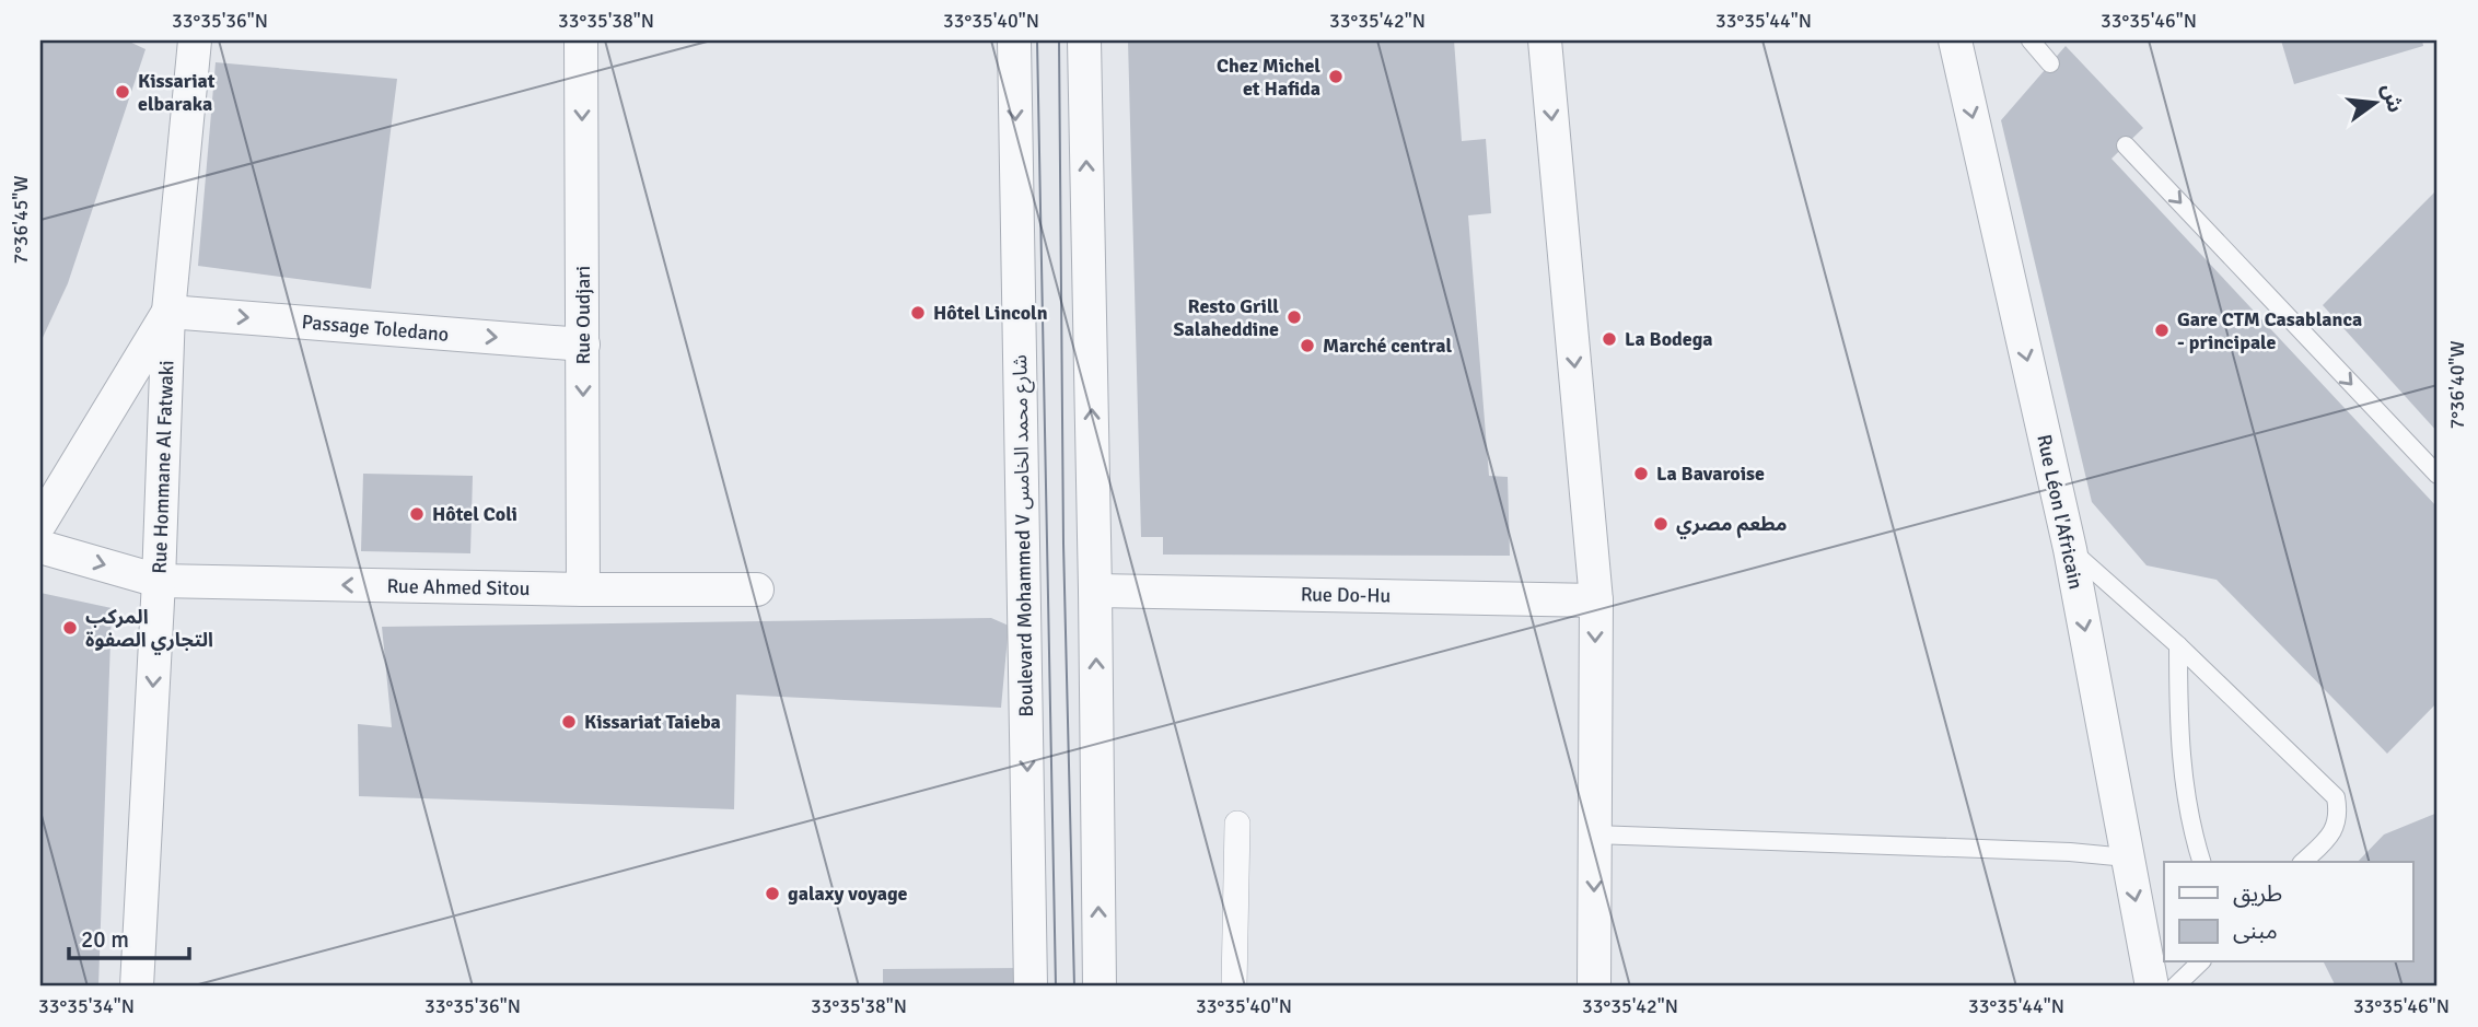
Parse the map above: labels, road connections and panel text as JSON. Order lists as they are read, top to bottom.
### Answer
{
  "streets": {
    "street": [
      "Rue Oudjari",
      "Passage Toledano",
      "Rue Hommane Al Fatwaki",
      "Rue Léon l'Africain",
      "Boulevard Mohammed V شارع محمد الخامس",
      "Rue Ahmed Sitou",
      "Rue Do-Hu"
    ]
  },
  "crossings": [
    ["Rue Oudjari", "Passage Toledano"],
    ["Rue Oudjari", "Rue Ahmed Sitou"],
    ["Passage Toledano", "Rue Hommane Al Fatwaki"],
    ["Rue Hommane Al Fatwaki", "Rue Ahmed Sitou"]
  ],
  "one_way": [
    "Rue Oudjari",
    "Passage Toledano",
    "Rue Hommane Al Fatwaki",
    "Rue Léon l'Africain"
  ],
  "places": [
    "Chez Michel et Hafida",
    "Kissariat elbaraka",
    "Hôtel Lincoln",
    "Resto Grill Salaheddine",
    "Gare CTM Casablanca - principale",
    "La Bodega",
    "Marché central",
    "La Bavaroise",
    "Hôtel Coli",
    "مطعم مصري",
    "المركب التجاري الصفوة",
    "Kissariat Taieba",
    "galaxy voyage"
  ],
  "legend": ["طريق", "مبنى"],
  "scale_bar": "20 m",
  "north": "right",
  "coordinates": [
    "33°35'36\"N",
    "33°35'38\"N",
    "33°35'40\"N",
    "33°35'42\"N",
    "33°35'44\"N",
    "33°35'46\"N",
    "7°36'45\"W",
    "7°36'40\"W",
    "33°35'34\"N"
  ]
}
